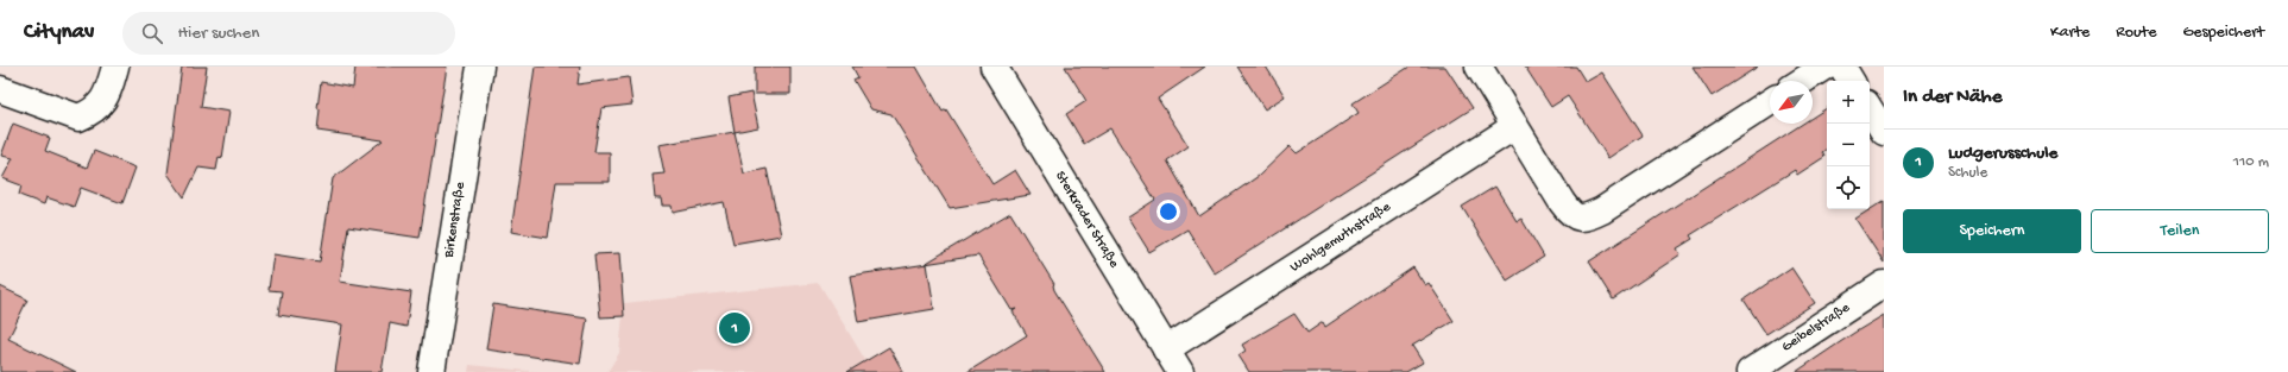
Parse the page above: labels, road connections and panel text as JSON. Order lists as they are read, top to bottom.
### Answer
{
  "streets": {
    "street": [
      "Birkenstraße",
      "Sterkrader Straße",
      "Wohlgemuthstraße",
      "Geibelstraße"
    ]
  },
  "crossings": [
    ["Sterkrader Straße", "Wohlgemuthstraße"]
  ],
  "north": "bottom left",
  "page": {
    "header": "Citynav",
    "search": "Hier suchen",
    "nav": ["Karte", "Route", "Gespeichert"],
    "heading": "In der Nähe",
    "map_buttons": ["+", "−"],
    "list": [
      {
        "mark": "1",
        "name": "Ludgerusschule",
        "note": "Schule",
        "value": "110 m"
      }
    ],
    "buttons": ["Speichern", "Teilen"],
    "pins": "1"
  }
}
